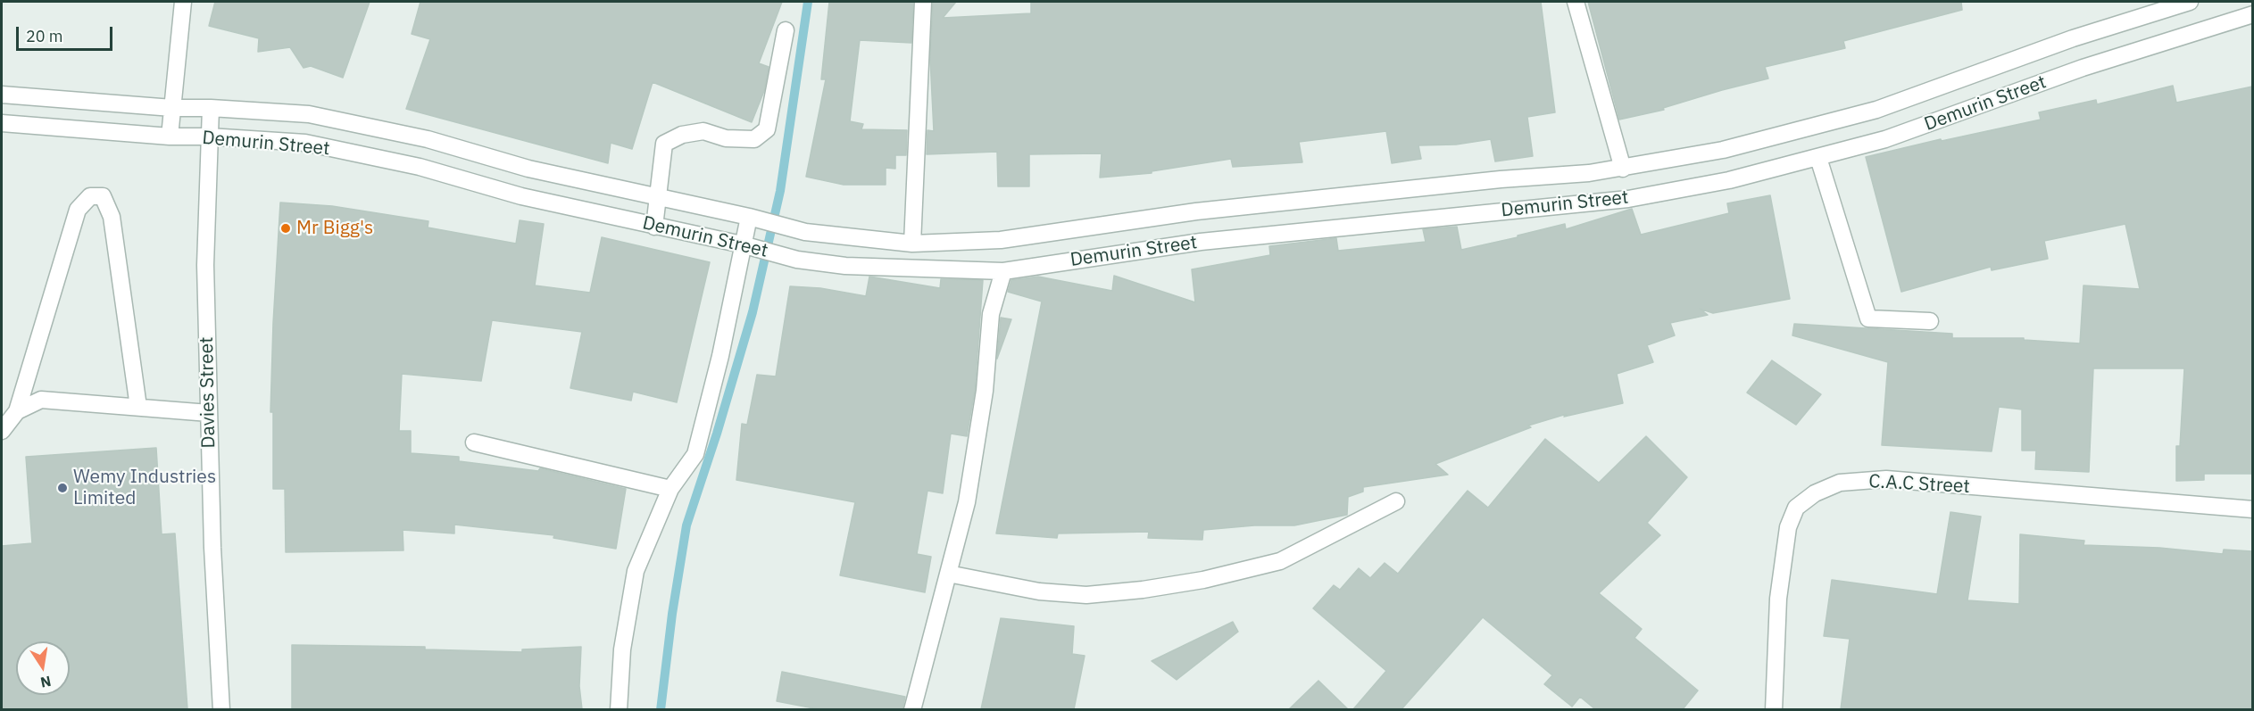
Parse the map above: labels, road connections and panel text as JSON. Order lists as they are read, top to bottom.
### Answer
{
  "streets": {
    "street": ["Demurin Street", "Davies Street", "C.A.C Street"]
  },
  "crossings": [
    ["Demurin Street", "Davies Street"]
  ],
  "places": ["Mr Bigg's", "Wemy Industries Limited"],
  "scale_bar": "20 m",
  "north": "bottom"
}
